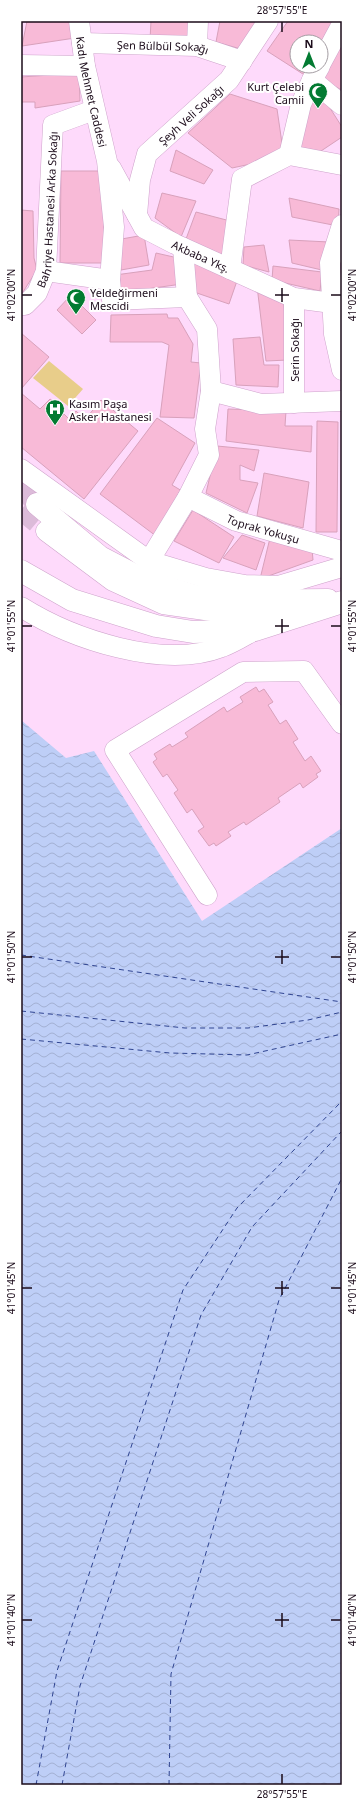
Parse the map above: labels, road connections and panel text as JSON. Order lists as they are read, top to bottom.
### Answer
{
  "streets": {
    "street": [
      "Şen Bülbül Sokağı",
      "Kadı Mehmet Caddesi",
      "Şeyh Veli Sokağı",
      "Bahriye Hastanesi Arka Sokağı",
      "Akbaba Ykş.",
      "Serin Sokağı",
      "Toprak Yokuşu"
    ]
  },
  "crossings": [
    ["Şen Bülbül Sokağı", "Kadı Mehmet Caddesi"],
    ["Şen Bülbül Sokağı", "Şeyh Veli Sokağı"],
    ["Kadı Mehmet Caddesi", "Bahriye Hastanesi Arka Sokağı"],
    ["Kadı Mehmet Caddesi", "Akbaba Ykş."],
    ["Şeyh Veli Sokağı", "Akbaba Ykş."],
    ["Akbaba Ykş.", "Serin Sokağı"]
  ],
  "places": {
    "mosque": ["Kurt Çelebi Camii", "Yeldeğirmeni Mescidi"],
    "hospital": ["Kasım Paşa Asker Hastanesi"]
  },
  "north": "top",
  "coordinates": [
    "28°57'55\"E",
    "41°02'00\"N",
    "41°01'55\"N",
    "41°01'50\"N",
    "41°01'45\"N",
    "41°01'40\"N"
  ]
}
